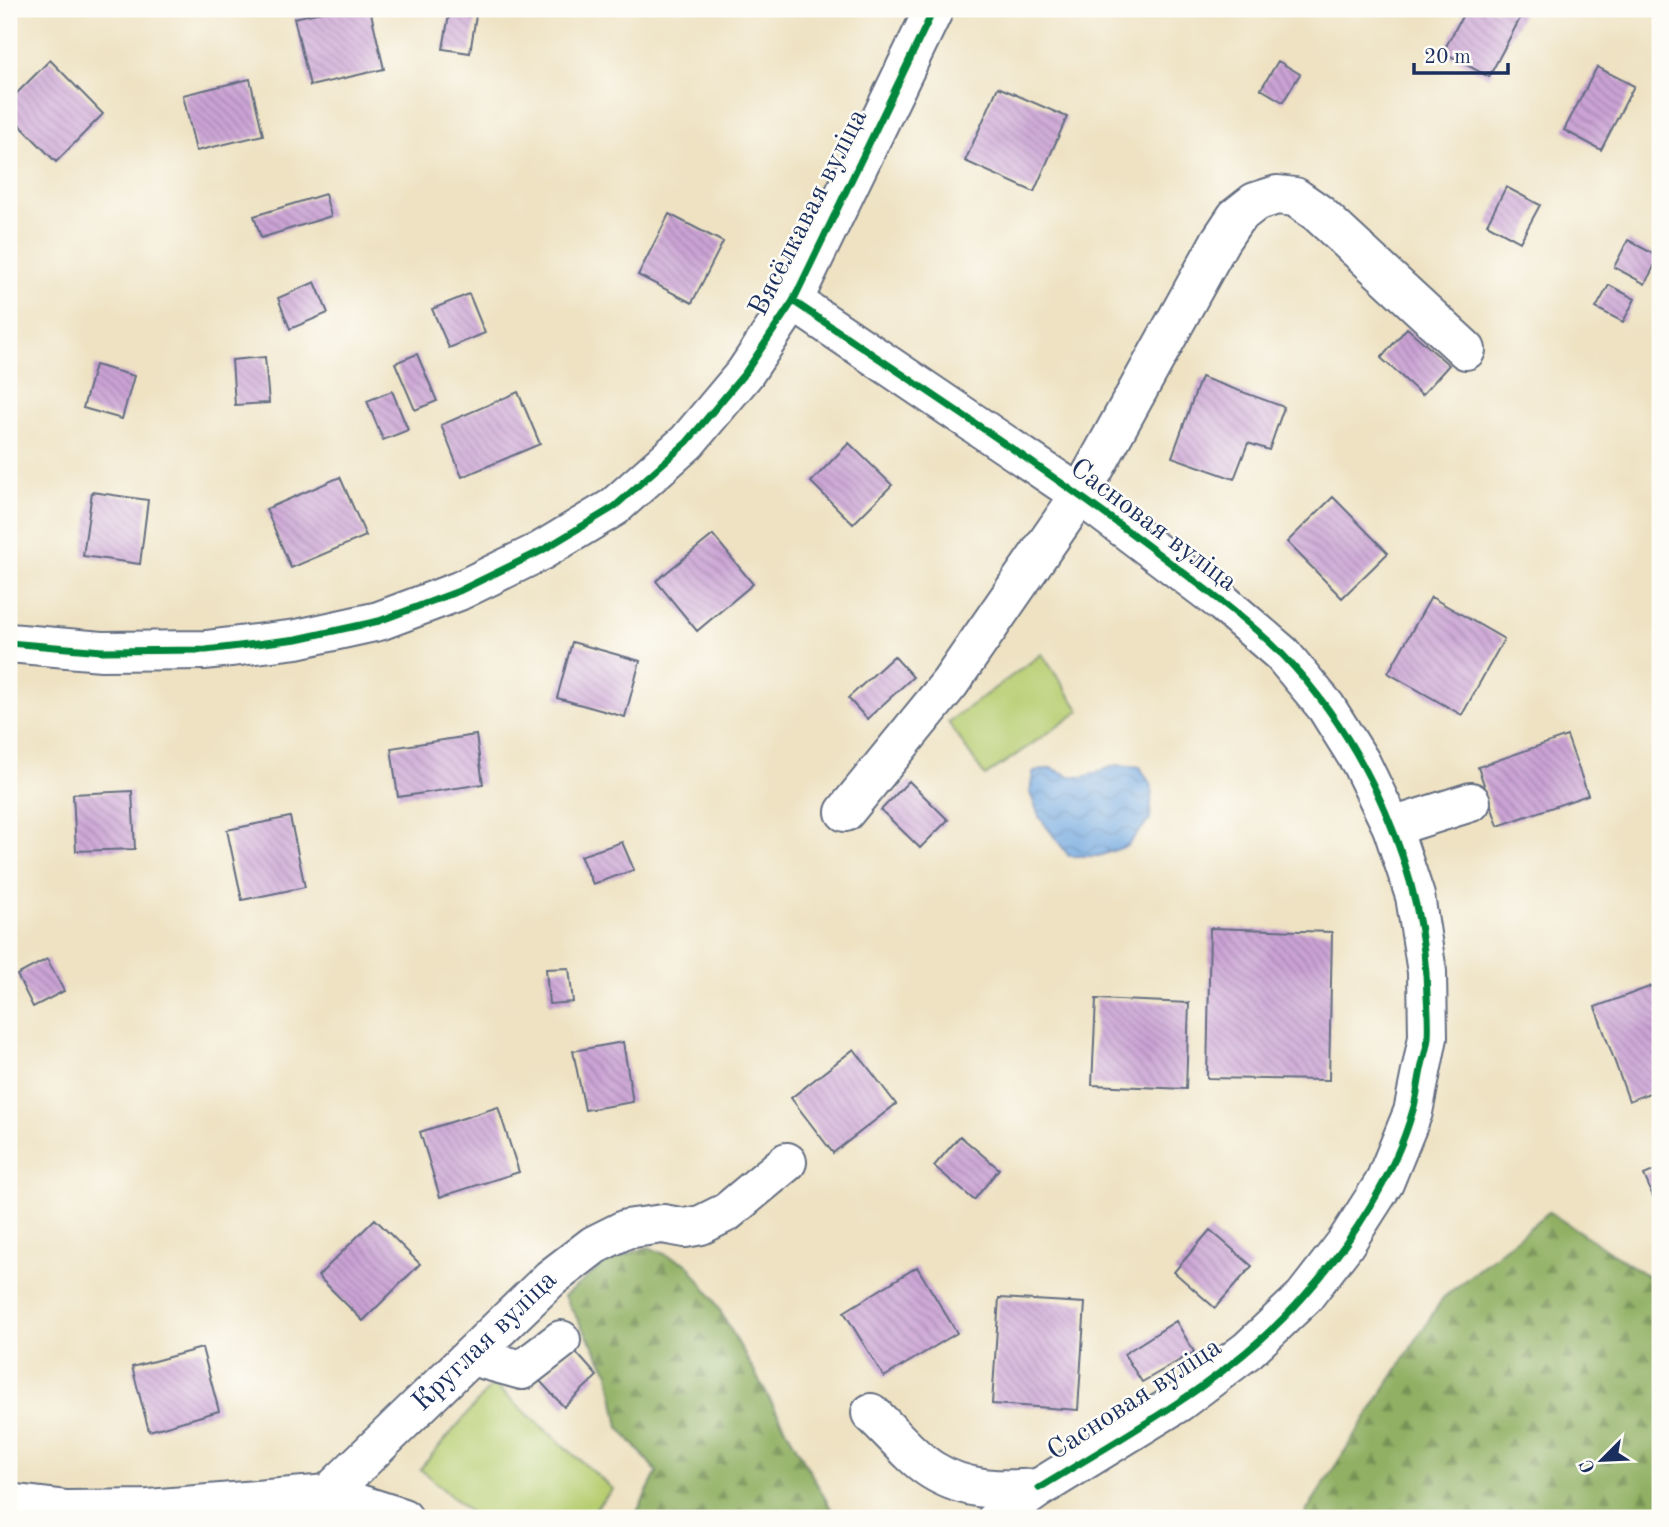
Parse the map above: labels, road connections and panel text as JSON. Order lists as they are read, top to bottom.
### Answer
{
  "streets": {
    "street": ["Вясёлкавая вуліца", "Сасновая вуліца", "Круглая вуліца"]
  },
  "crossings": [
    ["Вясёлкавая вуліца", "Сасновая вуліца"]
  ],
  "scale_bar": "20 m",
  "north": "bottom left"
}
